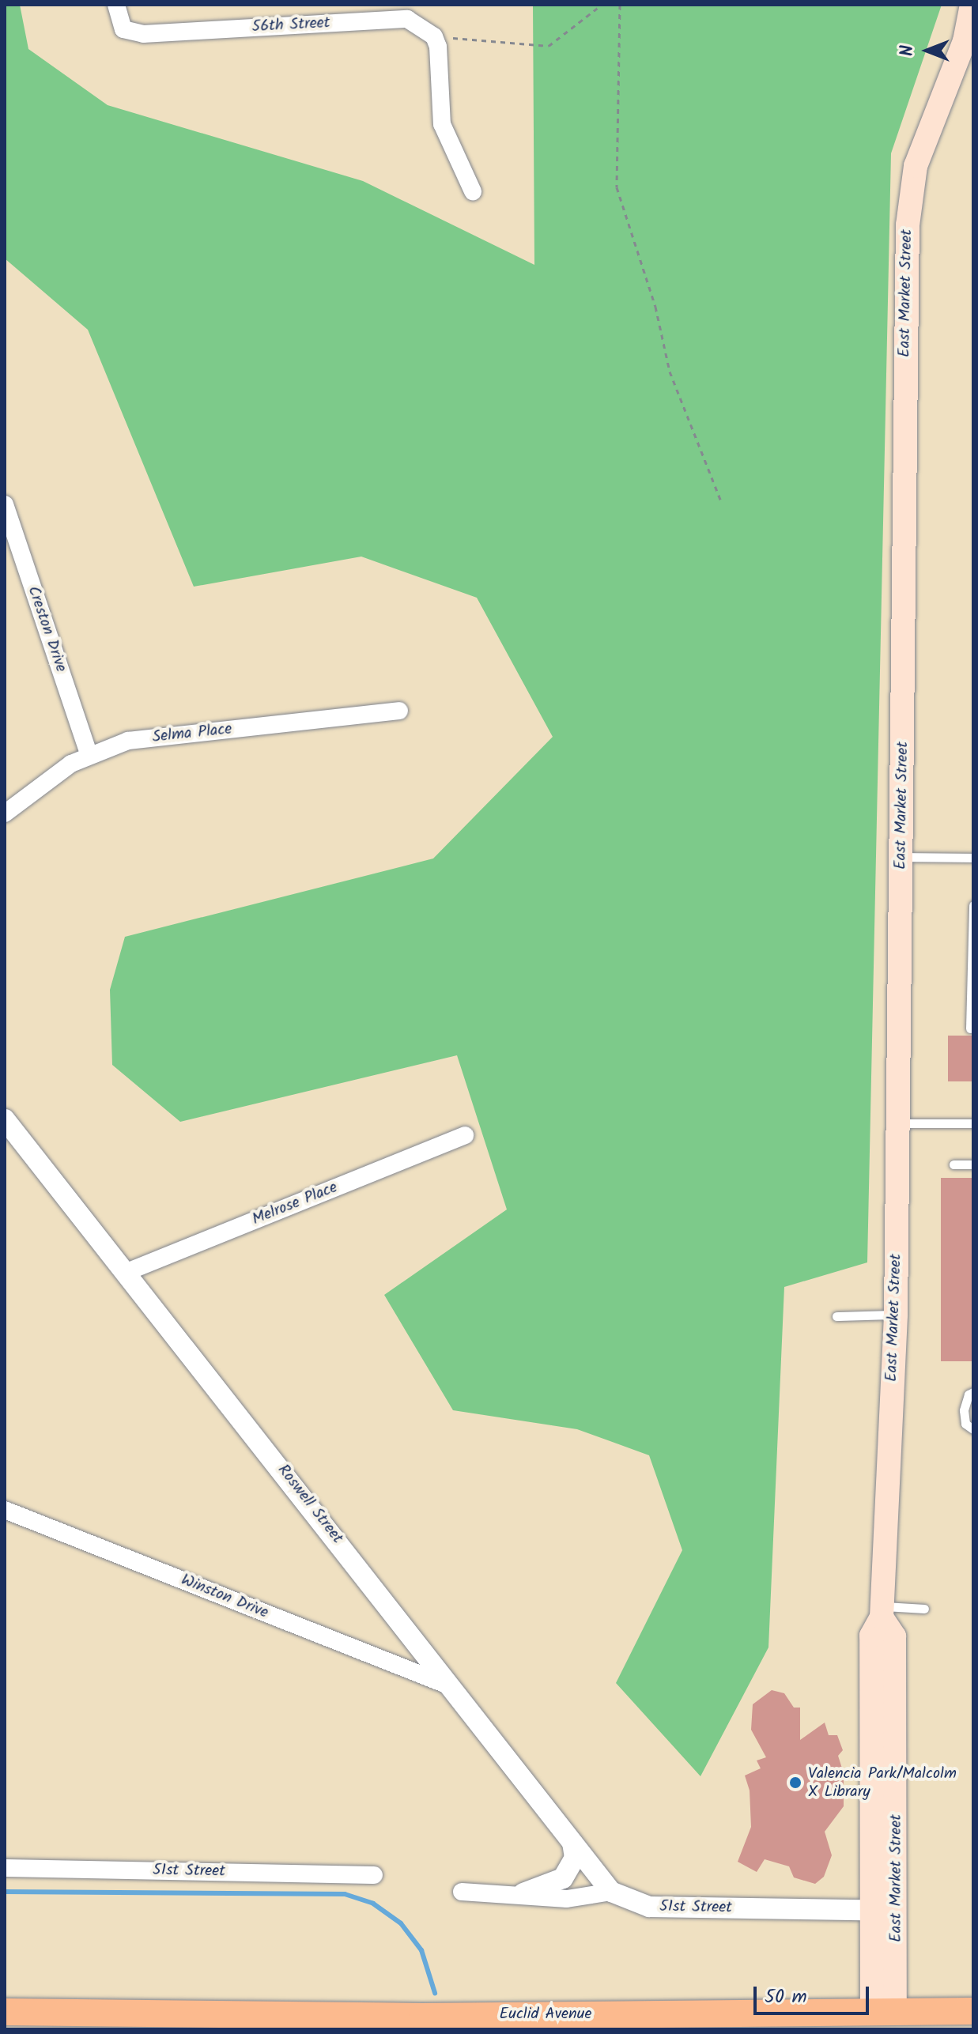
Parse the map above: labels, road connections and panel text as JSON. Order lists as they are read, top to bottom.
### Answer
{
  "streets": {
    "main road": ["East Market Street", "Euclid Avenue"],
    "street": [
      "56th Street",
      "Creston Drive",
      "Selma Place",
      "Melrose Place",
      "Roswell Street",
      "Winston Drive",
      "51st Street"
    ]
  },
  "crossings": [
    ["East Market Street", "51st Street"],
    ["East Market Street", "Euclid Avenue"],
    ["Creston Drive", "Selma Place"],
    ["Melrose Place", "Roswell Street"],
    ["Roswell Street", "Winston Drive"],
    ["Roswell Street", "51st Street"]
  ],
  "places": ["Valencia Park/Malcolm X Library"],
  "scale_bar": "50 m",
  "north": "left"
}
